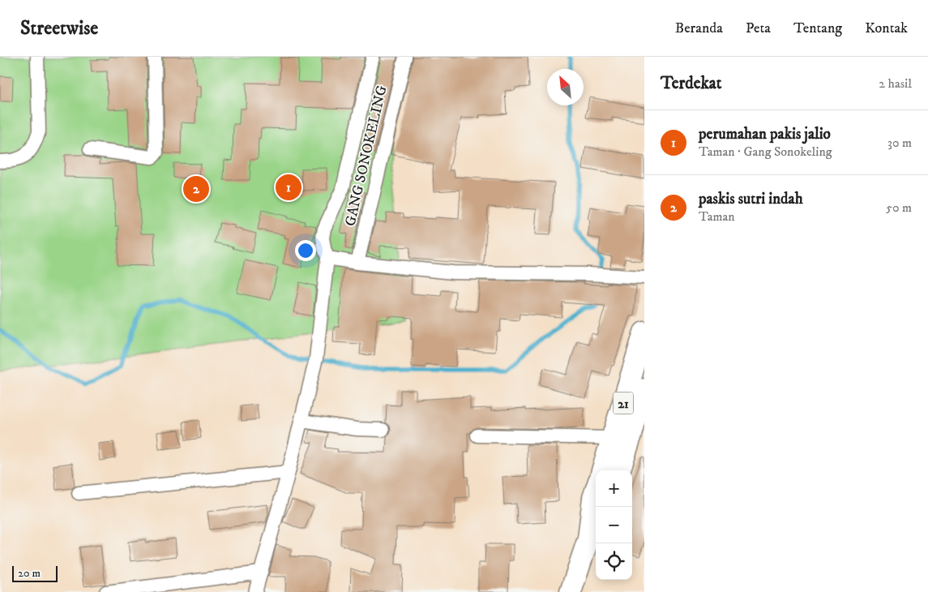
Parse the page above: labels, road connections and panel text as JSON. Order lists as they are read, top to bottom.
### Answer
{
  "streets": {
    "highway": ["21"],
    "street": ["GANG SONOKELING"]
  },
  "scale_bar": "20 m",
  "north": "top left",
  "page": {
    "header": "Streetwise",
    "nav": [
      "Beranda",
      "Peta",
      "Tentang",
      "Kontak"
    ],
    "heading": ["Terdekat", "2 hasil"],
    "list": [
      {
        "mark": "1",
        "name": "perumahan pakis jalio",
        "note": "Taman · Gang Sonokeling",
        "value": "30 m"
      },
      {
        "mark": "2",
        "name": "paskis sutri indah",
        "note": "Taman",
        "value": "50 m"
      }
    ],
    "pins": ["1", "2"],
    "map_buttons": ["+", "−"],
    "scale": "20 m"
  }
}
